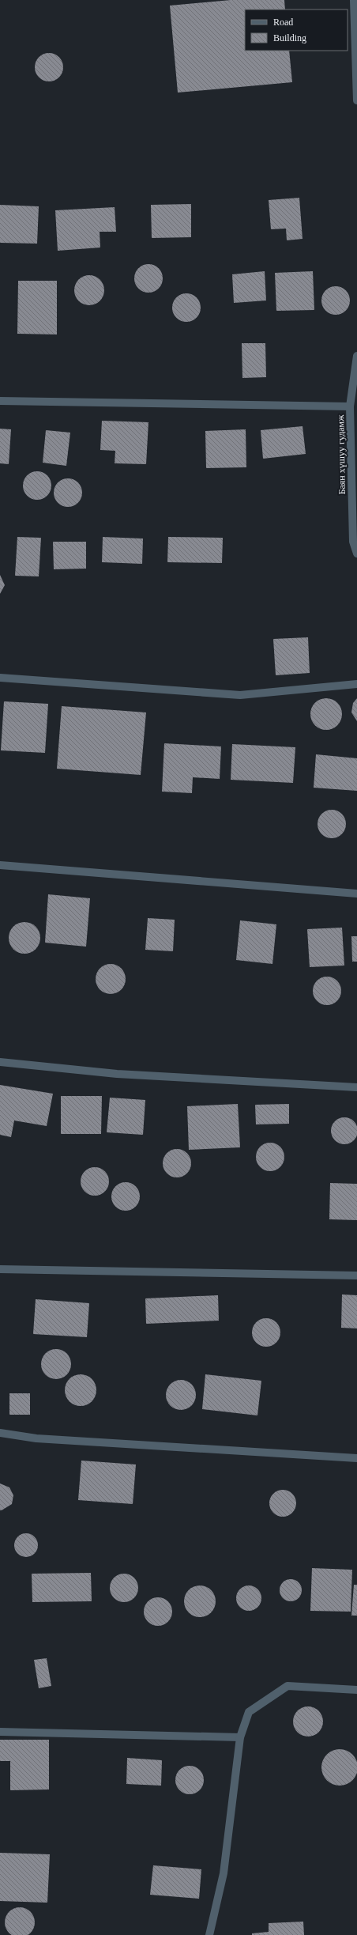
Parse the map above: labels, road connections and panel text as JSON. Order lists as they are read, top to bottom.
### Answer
{
  "streets": {
    "street": ["Баян хүшуу гудамж"]
  },
  "legend": ["Road", "Building"]
}
